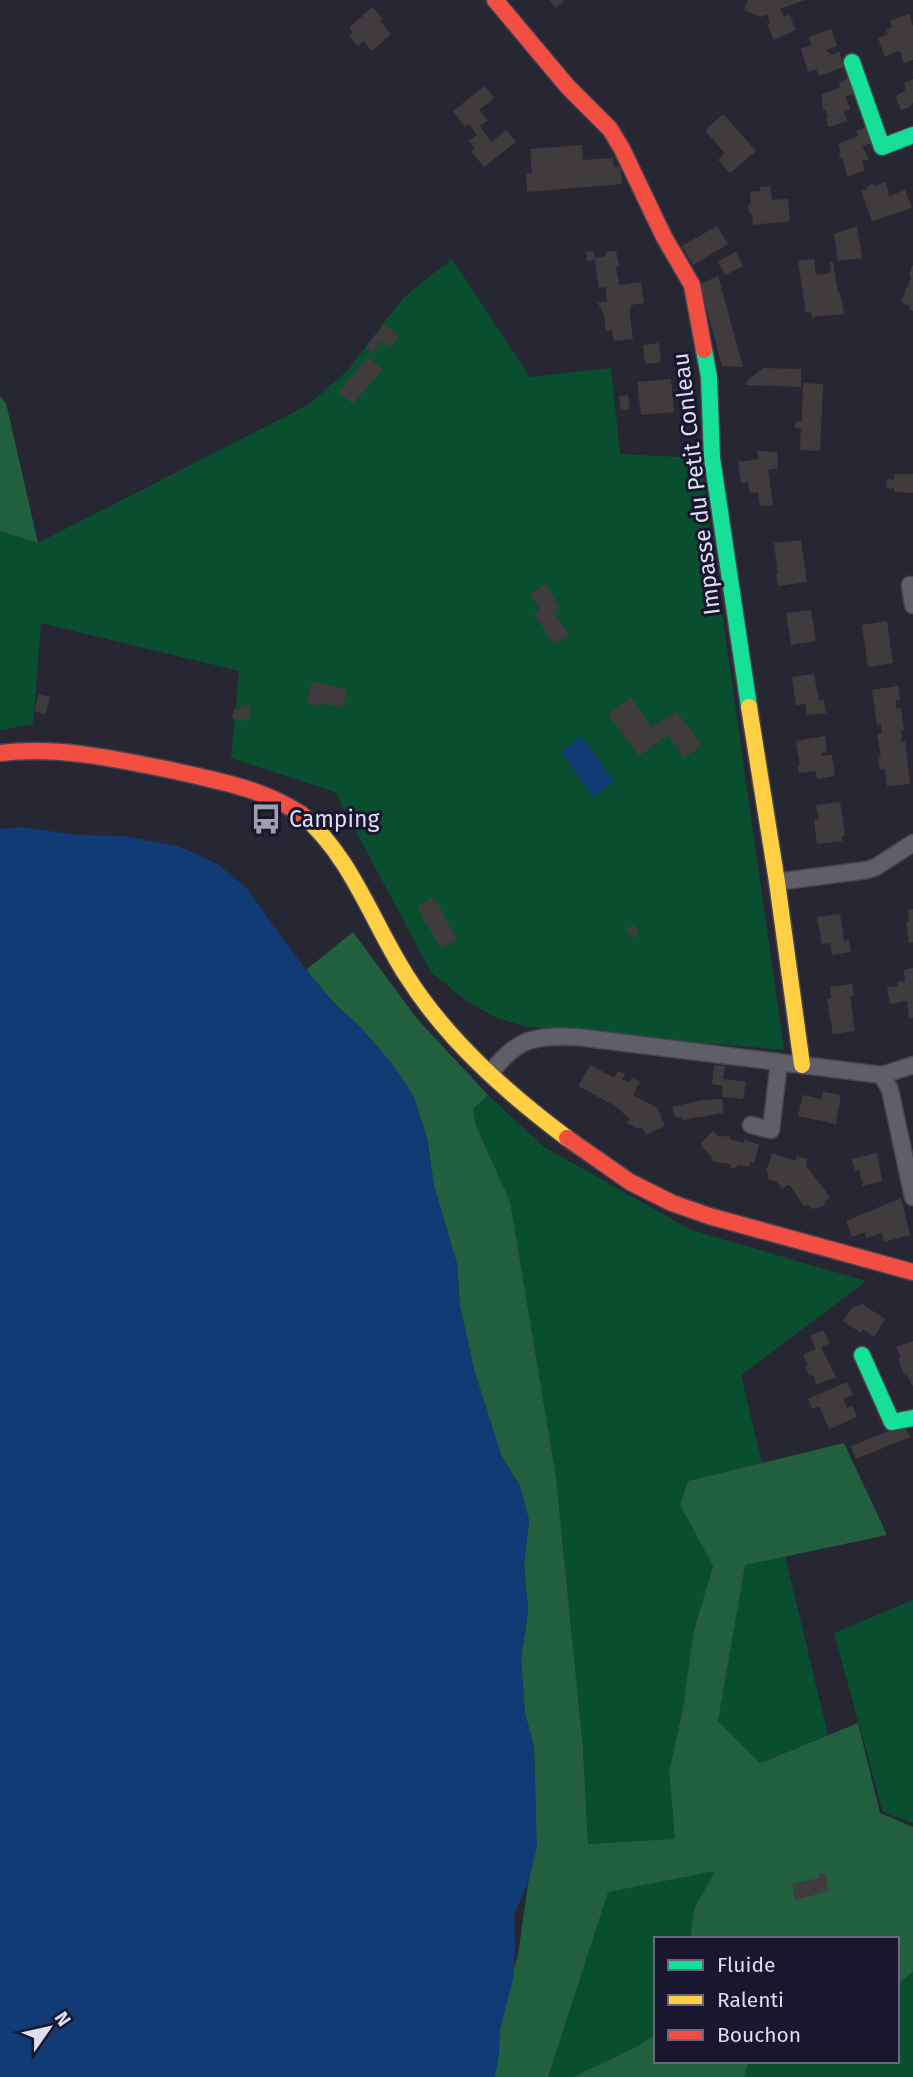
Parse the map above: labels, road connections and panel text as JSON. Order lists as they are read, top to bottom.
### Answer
{
  "streets": {
    "street": ["Impasse du Petit Conleau"]
  },
  "places": {
    "bus stop": ["Camping"]
  },
  "legend": ["Fluide", "Ralenti", "Bouchon"],
  "north": "top right"
}
